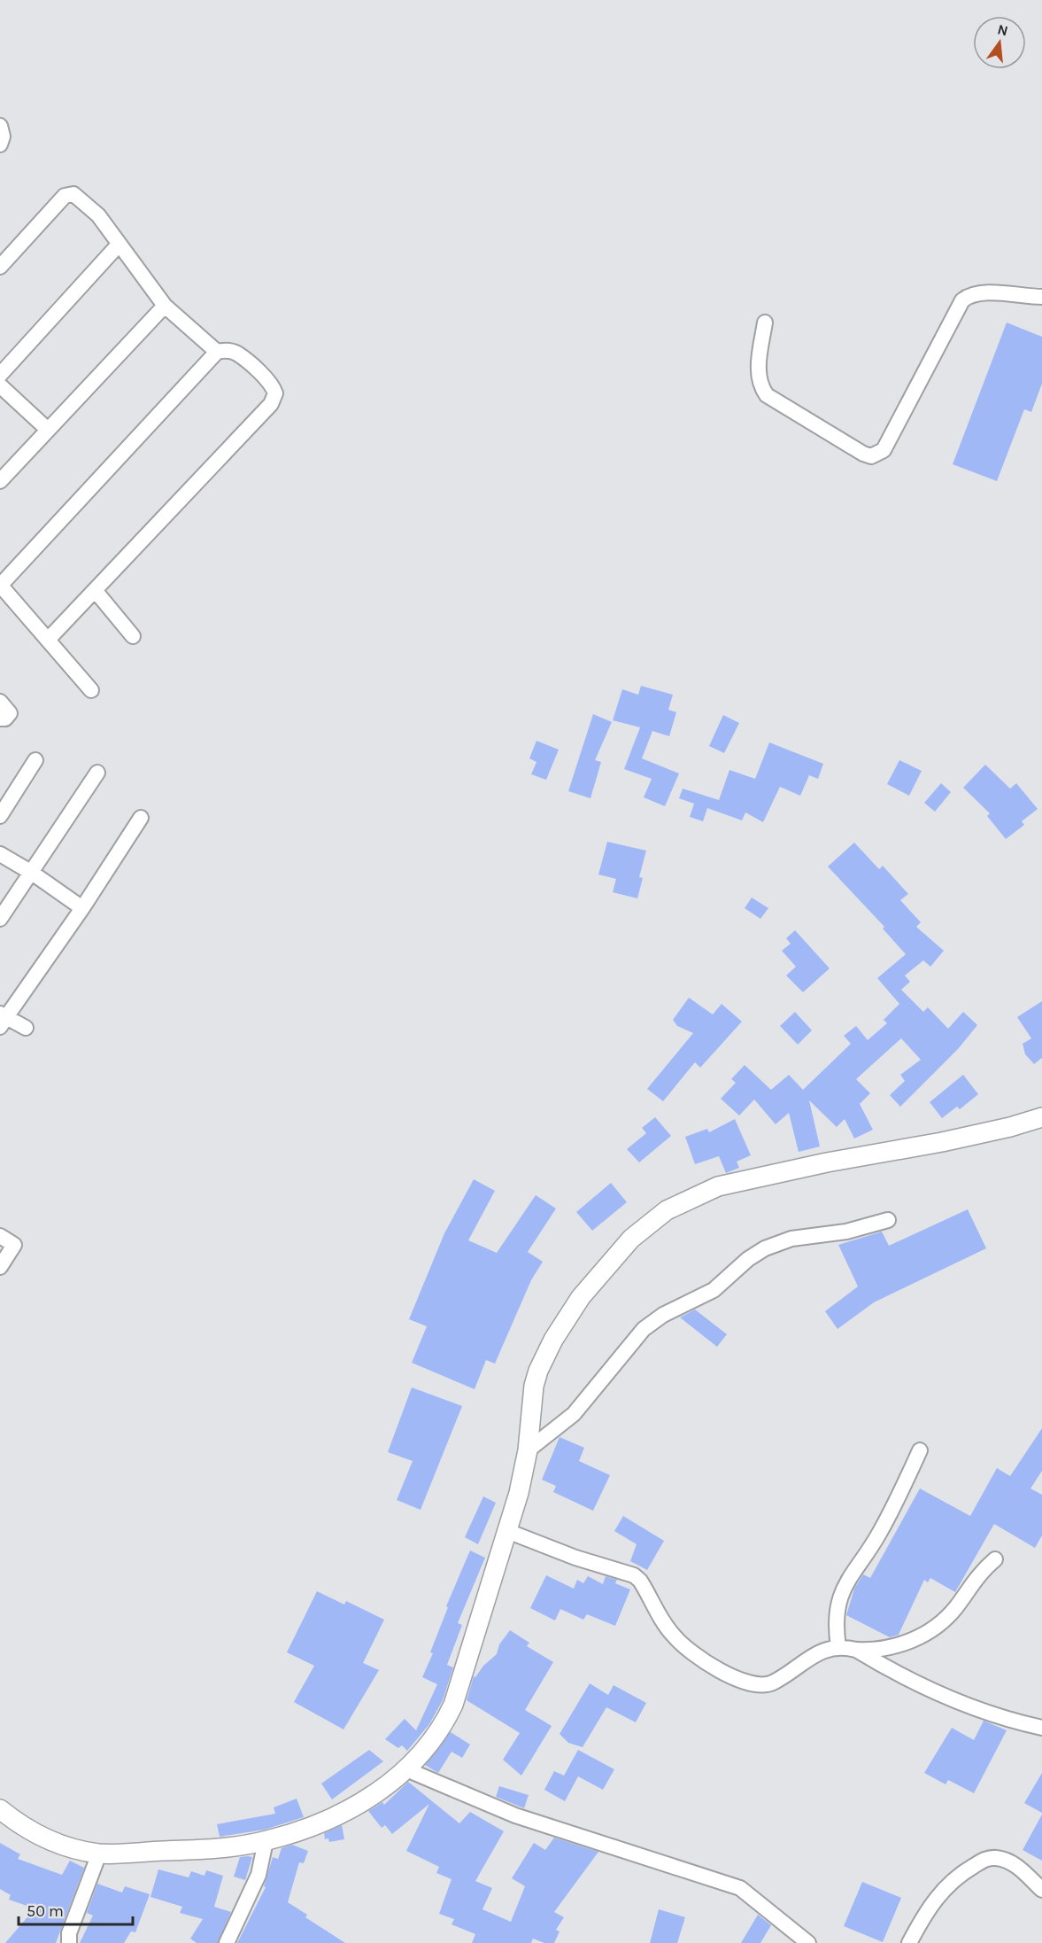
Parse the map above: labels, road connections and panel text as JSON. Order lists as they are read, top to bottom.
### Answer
{
  "scale_bar": "50 m",
  "north": "top"
}
